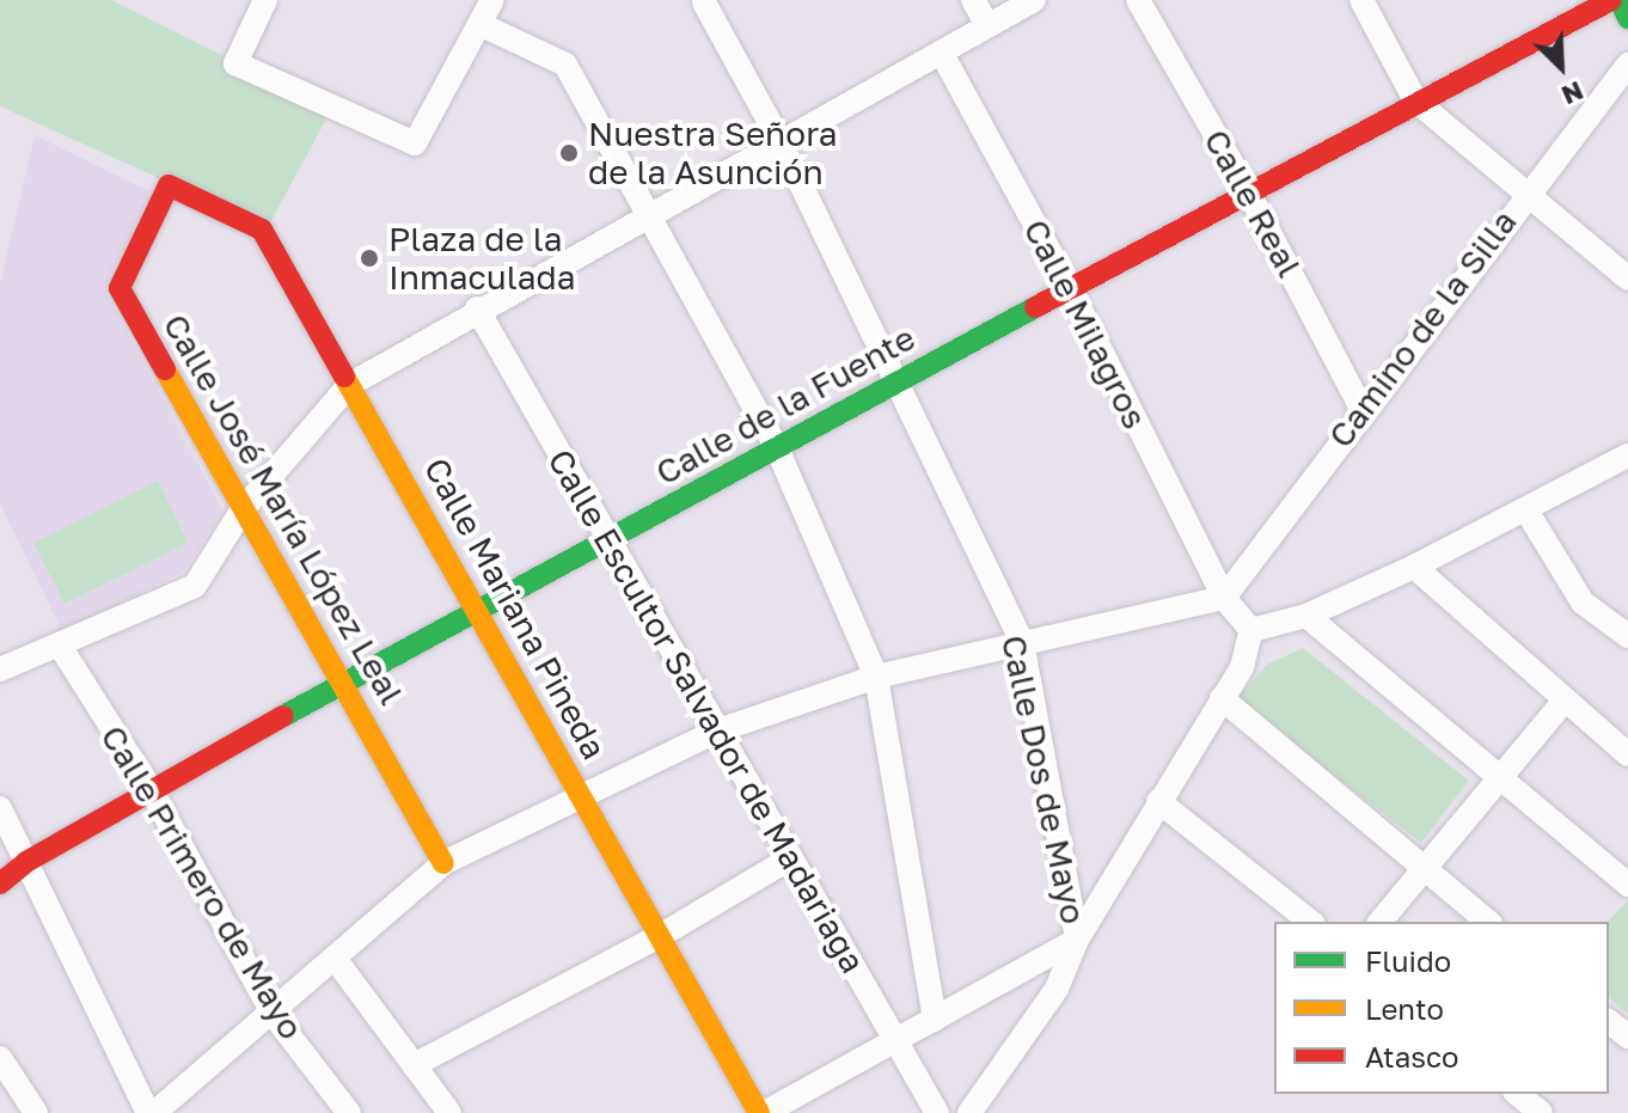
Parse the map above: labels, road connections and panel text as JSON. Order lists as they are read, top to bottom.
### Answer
{
  "streets": {
    "street": [
      "Calle Real",
      "Calle Milagros",
      "Camino de la Silla",
      "Calle de la Fuente",
      "Calle José María López Leal",
      "Calle Mariana Pineda",
      "Calle Escultor Salvador de Madariaga",
      "Calle Dos de Mayo",
      "Calle Primero de Mayo"
    ]
  },
  "crossings": [
    ["Calle Real", "Camino de la Silla"],
    ["Calle Real", "Calle de la Fuente"],
    ["Calle Milagros", "Camino de la Silla"],
    ["Calle Milagros", "Calle de la Fuente"],
    ["Calle de la Fuente", "Calle José María López Leal"],
    ["Calle de la Fuente", "Calle Mariana Pineda"],
    ["Calle de la Fuente", "Calle Escultor Salvador de Madariaga"],
    ["Calle de la Fuente", "Calle Dos de Mayo"],
    ["Calle de la Fuente", "Calle Primero de Mayo"],
    ["Calle José María López Leal", "Calle Mariana Pineda"]
  ],
  "places": ["Nuestra Señora de la Asunción", "Plaza de la Inmaculada"],
  "legend": ["Fluido", "Lento", "Atasco"],
  "north": "bottom right"
}
